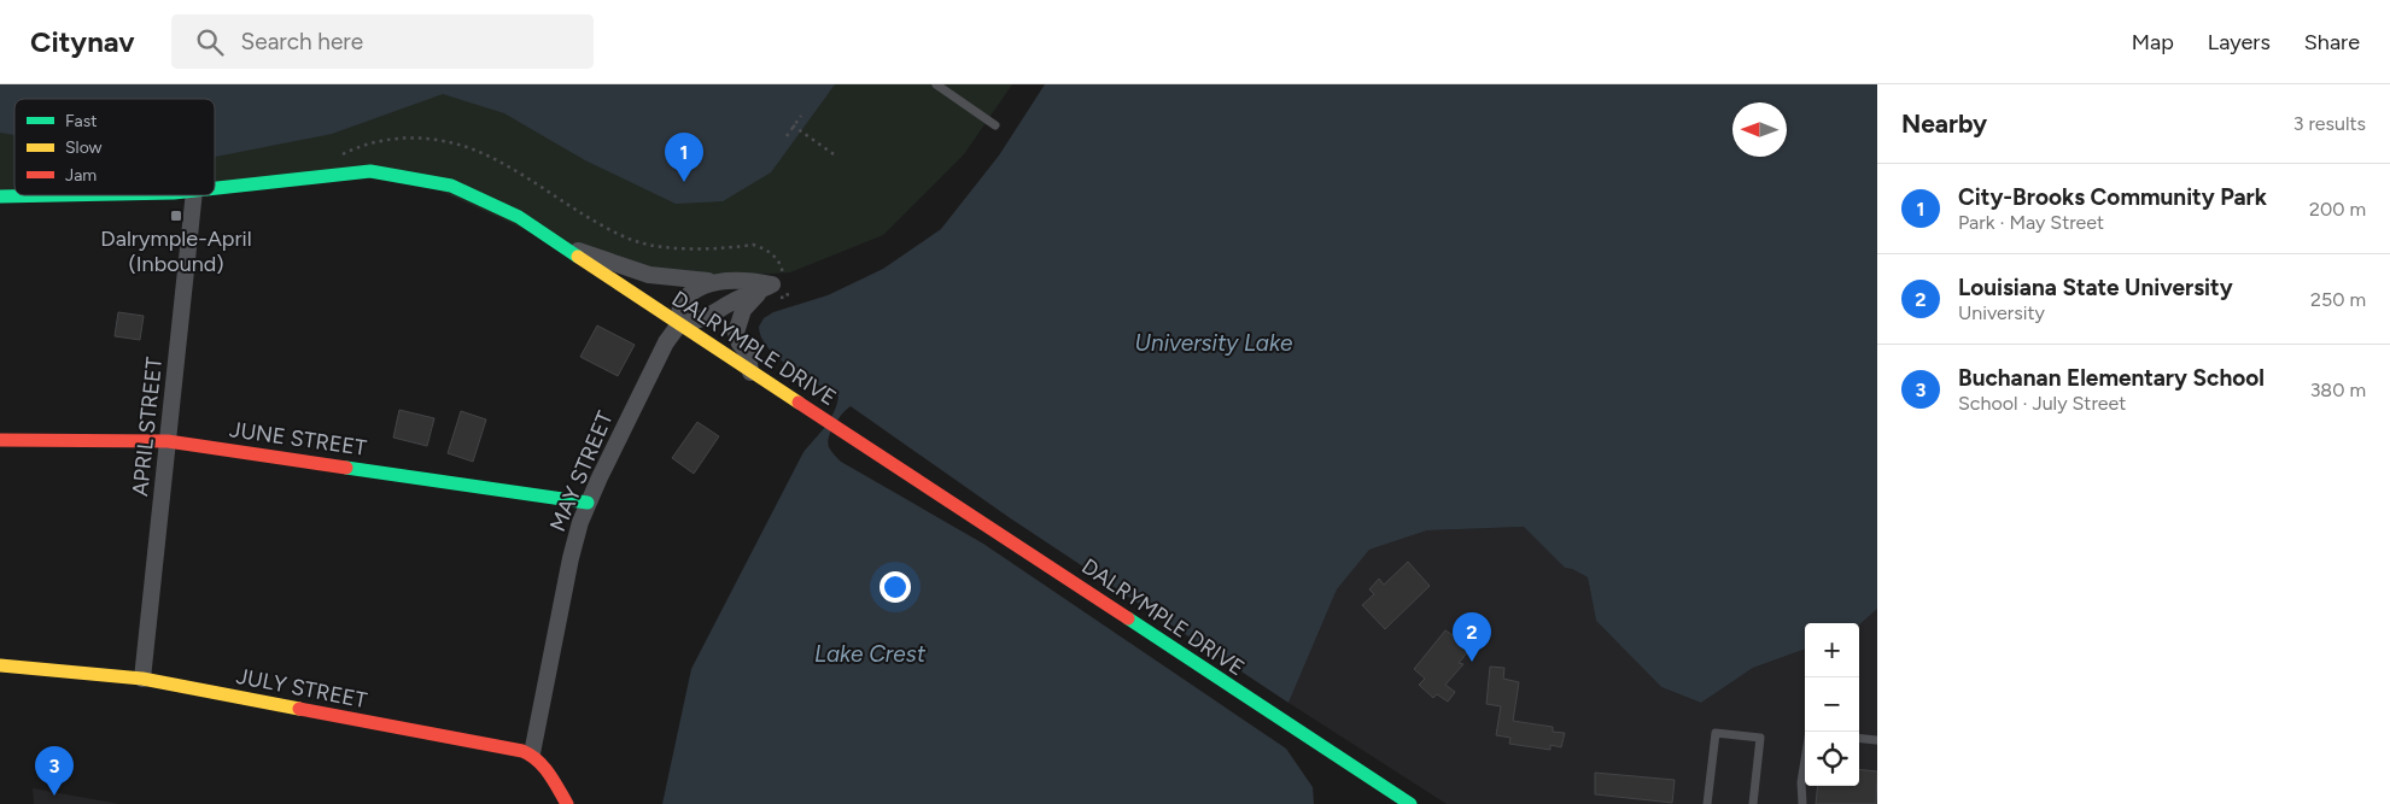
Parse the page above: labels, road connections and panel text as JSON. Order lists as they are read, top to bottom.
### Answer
{
  "streets": {
    "street": [
      "DALRYMPLE DRIVE",
      "APRIL STREET",
      "JUNE STREET",
      "MAY STREET",
      "JULY STREET"
    ]
  },
  "crossings": [
    ["DALRYMPLE DRIVE", "MAY STREET"],
    ["APRIL STREET", "JUNE STREET"],
    ["APRIL STREET", "JULY STREET"],
    ["JUNE STREET", "MAY STREET"],
    ["MAY STREET", "JULY STREET"]
  ],
  "water": ["University Lake", "Lake Crest"],
  "places": {
    "transit": ["Dalrymple-April (Inbound)"]
  },
  "legend": ["Fast", "Slow", "Jam"],
  "north": "left",
  "page": {
    "header": "Citynav",
    "search": "Search here",
    "nav": ["Map", "Layers", "Share"],
    "heading": ["Nearby", "3 results"],
    "pins": ["1", "2", "3"],
    "list": [
      {
        "mark": "1",
        "name": "City-Brooks Community Park",
        "note": "Park · May Street",
        "value": "200 m"
      },
      {
        "mark": "2",
        "name": "Louisiana State University",
        "note": "University",
        "value": "250 m"
      },
      {
        "mark": "3",
        "name": "Buchanan Elementary School",
        "note": "School · July Street",
        "value": "380 m"
      }
    ],
    "map_buttons": ["+", "−"]
  }
}
